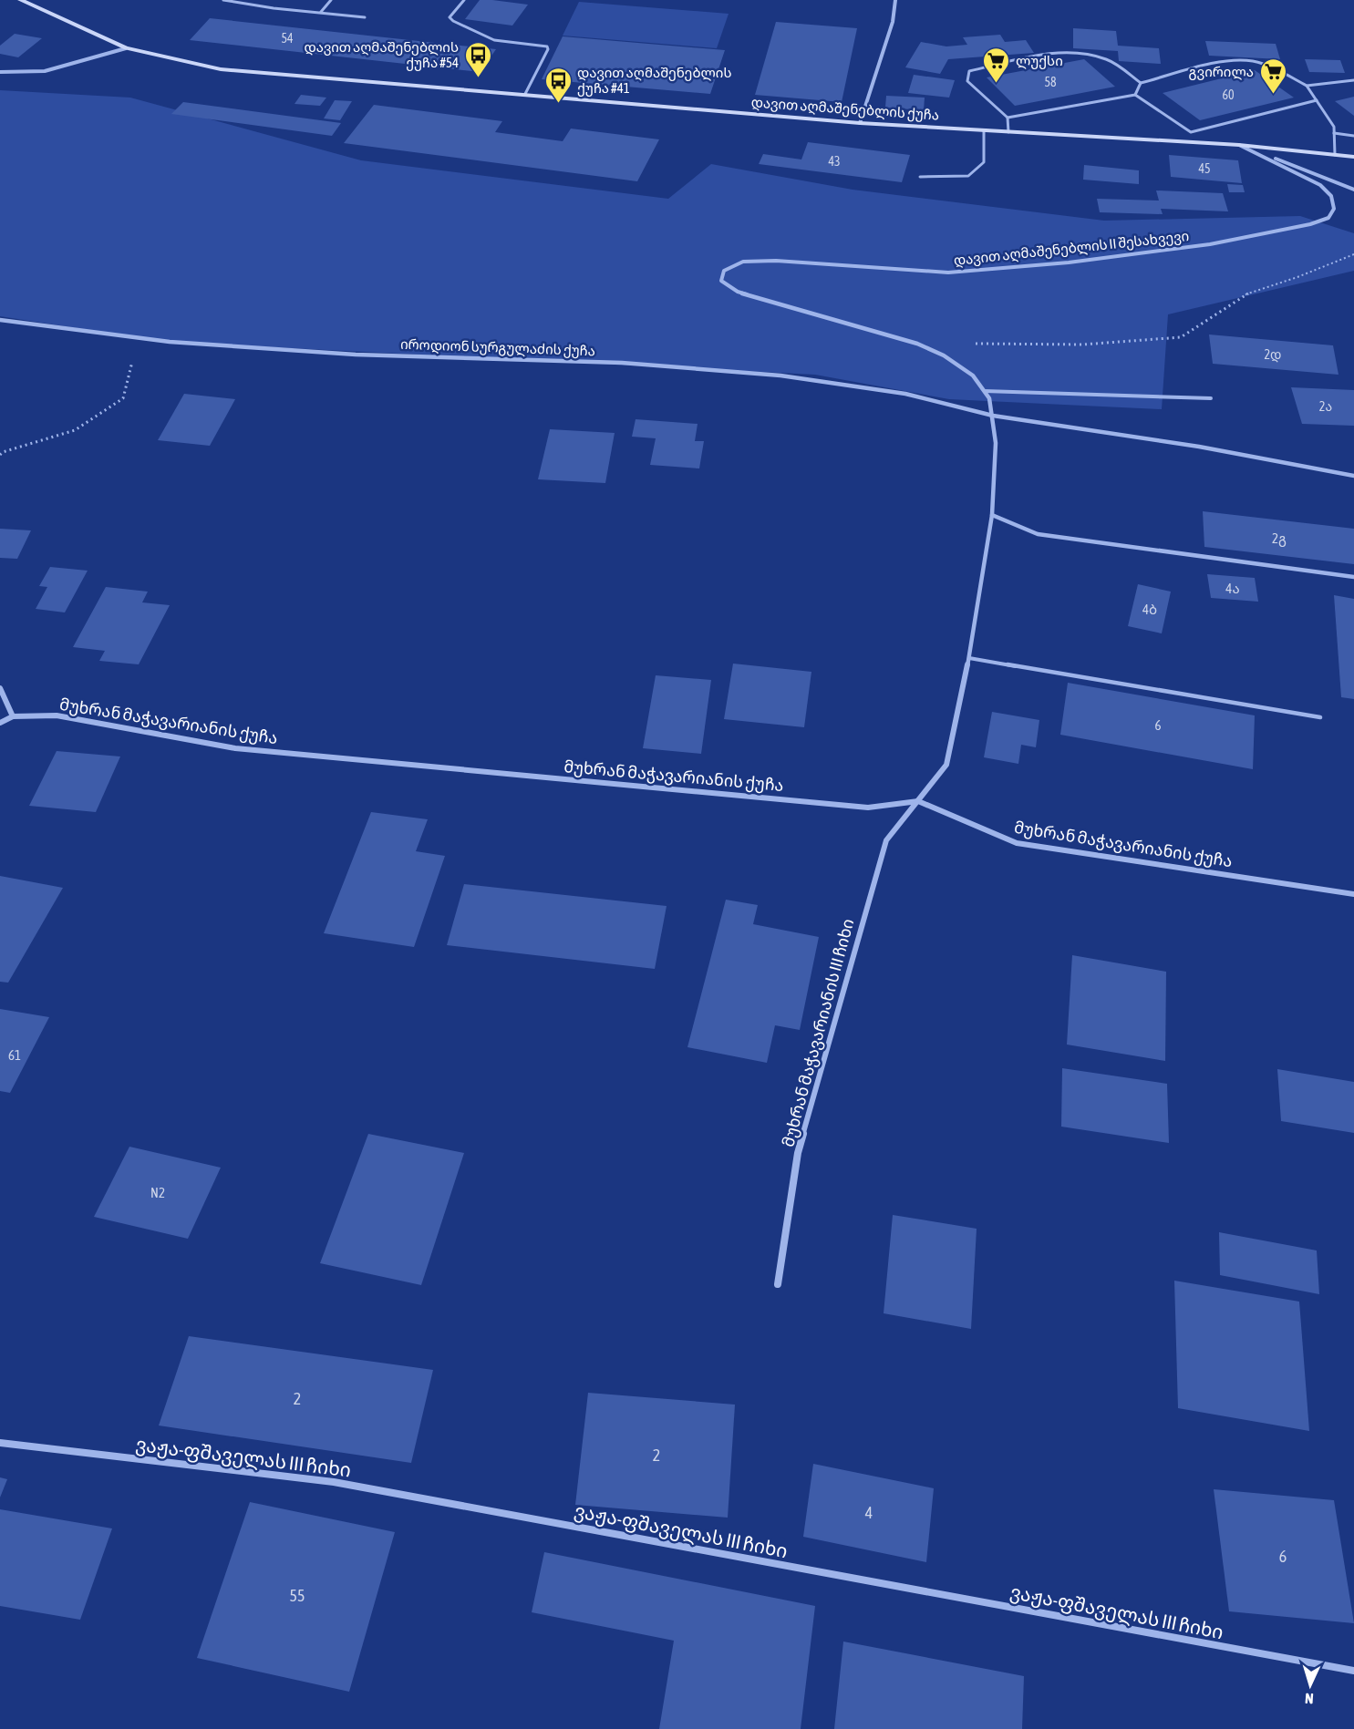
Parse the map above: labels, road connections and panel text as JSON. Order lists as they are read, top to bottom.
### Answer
{
  "streets": {
    "street": [
      "დავით აღმაშენებლის ქუჩა",
      "დავით აღმაშენებლის II შესახვევი",
      "იროდიონ სურგულაძის ქუჩა",
      "მუხრან მაჭავარიანის ქუჩა",
      "მუხრან მაჭავარიანის III ჩიხი",
      "ვაჟა-ფშაველას III ჩიხი"
    ]
  },
  "crossings": [
    ["დავით აღმაშენებლის ქუჩა", "დავით აღმაშენებლის II შესახვევი"],
    ["დავით აღმაშენებლის II შესახვევი", "იროდიონ სურგულაძის ქუჩა"],
    ["დავით აღმაშენებლის II შესახვევი", "მუხრან მაჭავარიანის ქუჩა"],
    ["დავით აღმაშენებლის II შესახვევი", "მუხრან მაჭავარიანის III ჩიხი"],
    ["მუხრან მაჭავარიანის ქუჩა", "მუხრან მაჭავარიანის III ჩიხი"]
  ],
  "places": {
    "bus stop": ["დავით აღმაშენებლის ქუჩა #54", "დავით აღმაშენებლის ქუჩა #41"],
    "supermarket": ["ლუქსი", "გვირილა"]
  },
  "house_numbers": [
    "54",
    "58",
    "60",
    "43",
    "45",
    "2დ",
    "2ა",
    "2გ",
    "4ა",
    "4ბ",
    "6",
    "61",
    "N2",
    "2",
    "2",
    "4",
    "6",
    "55"
  ],
  "north": "bottom"
}
